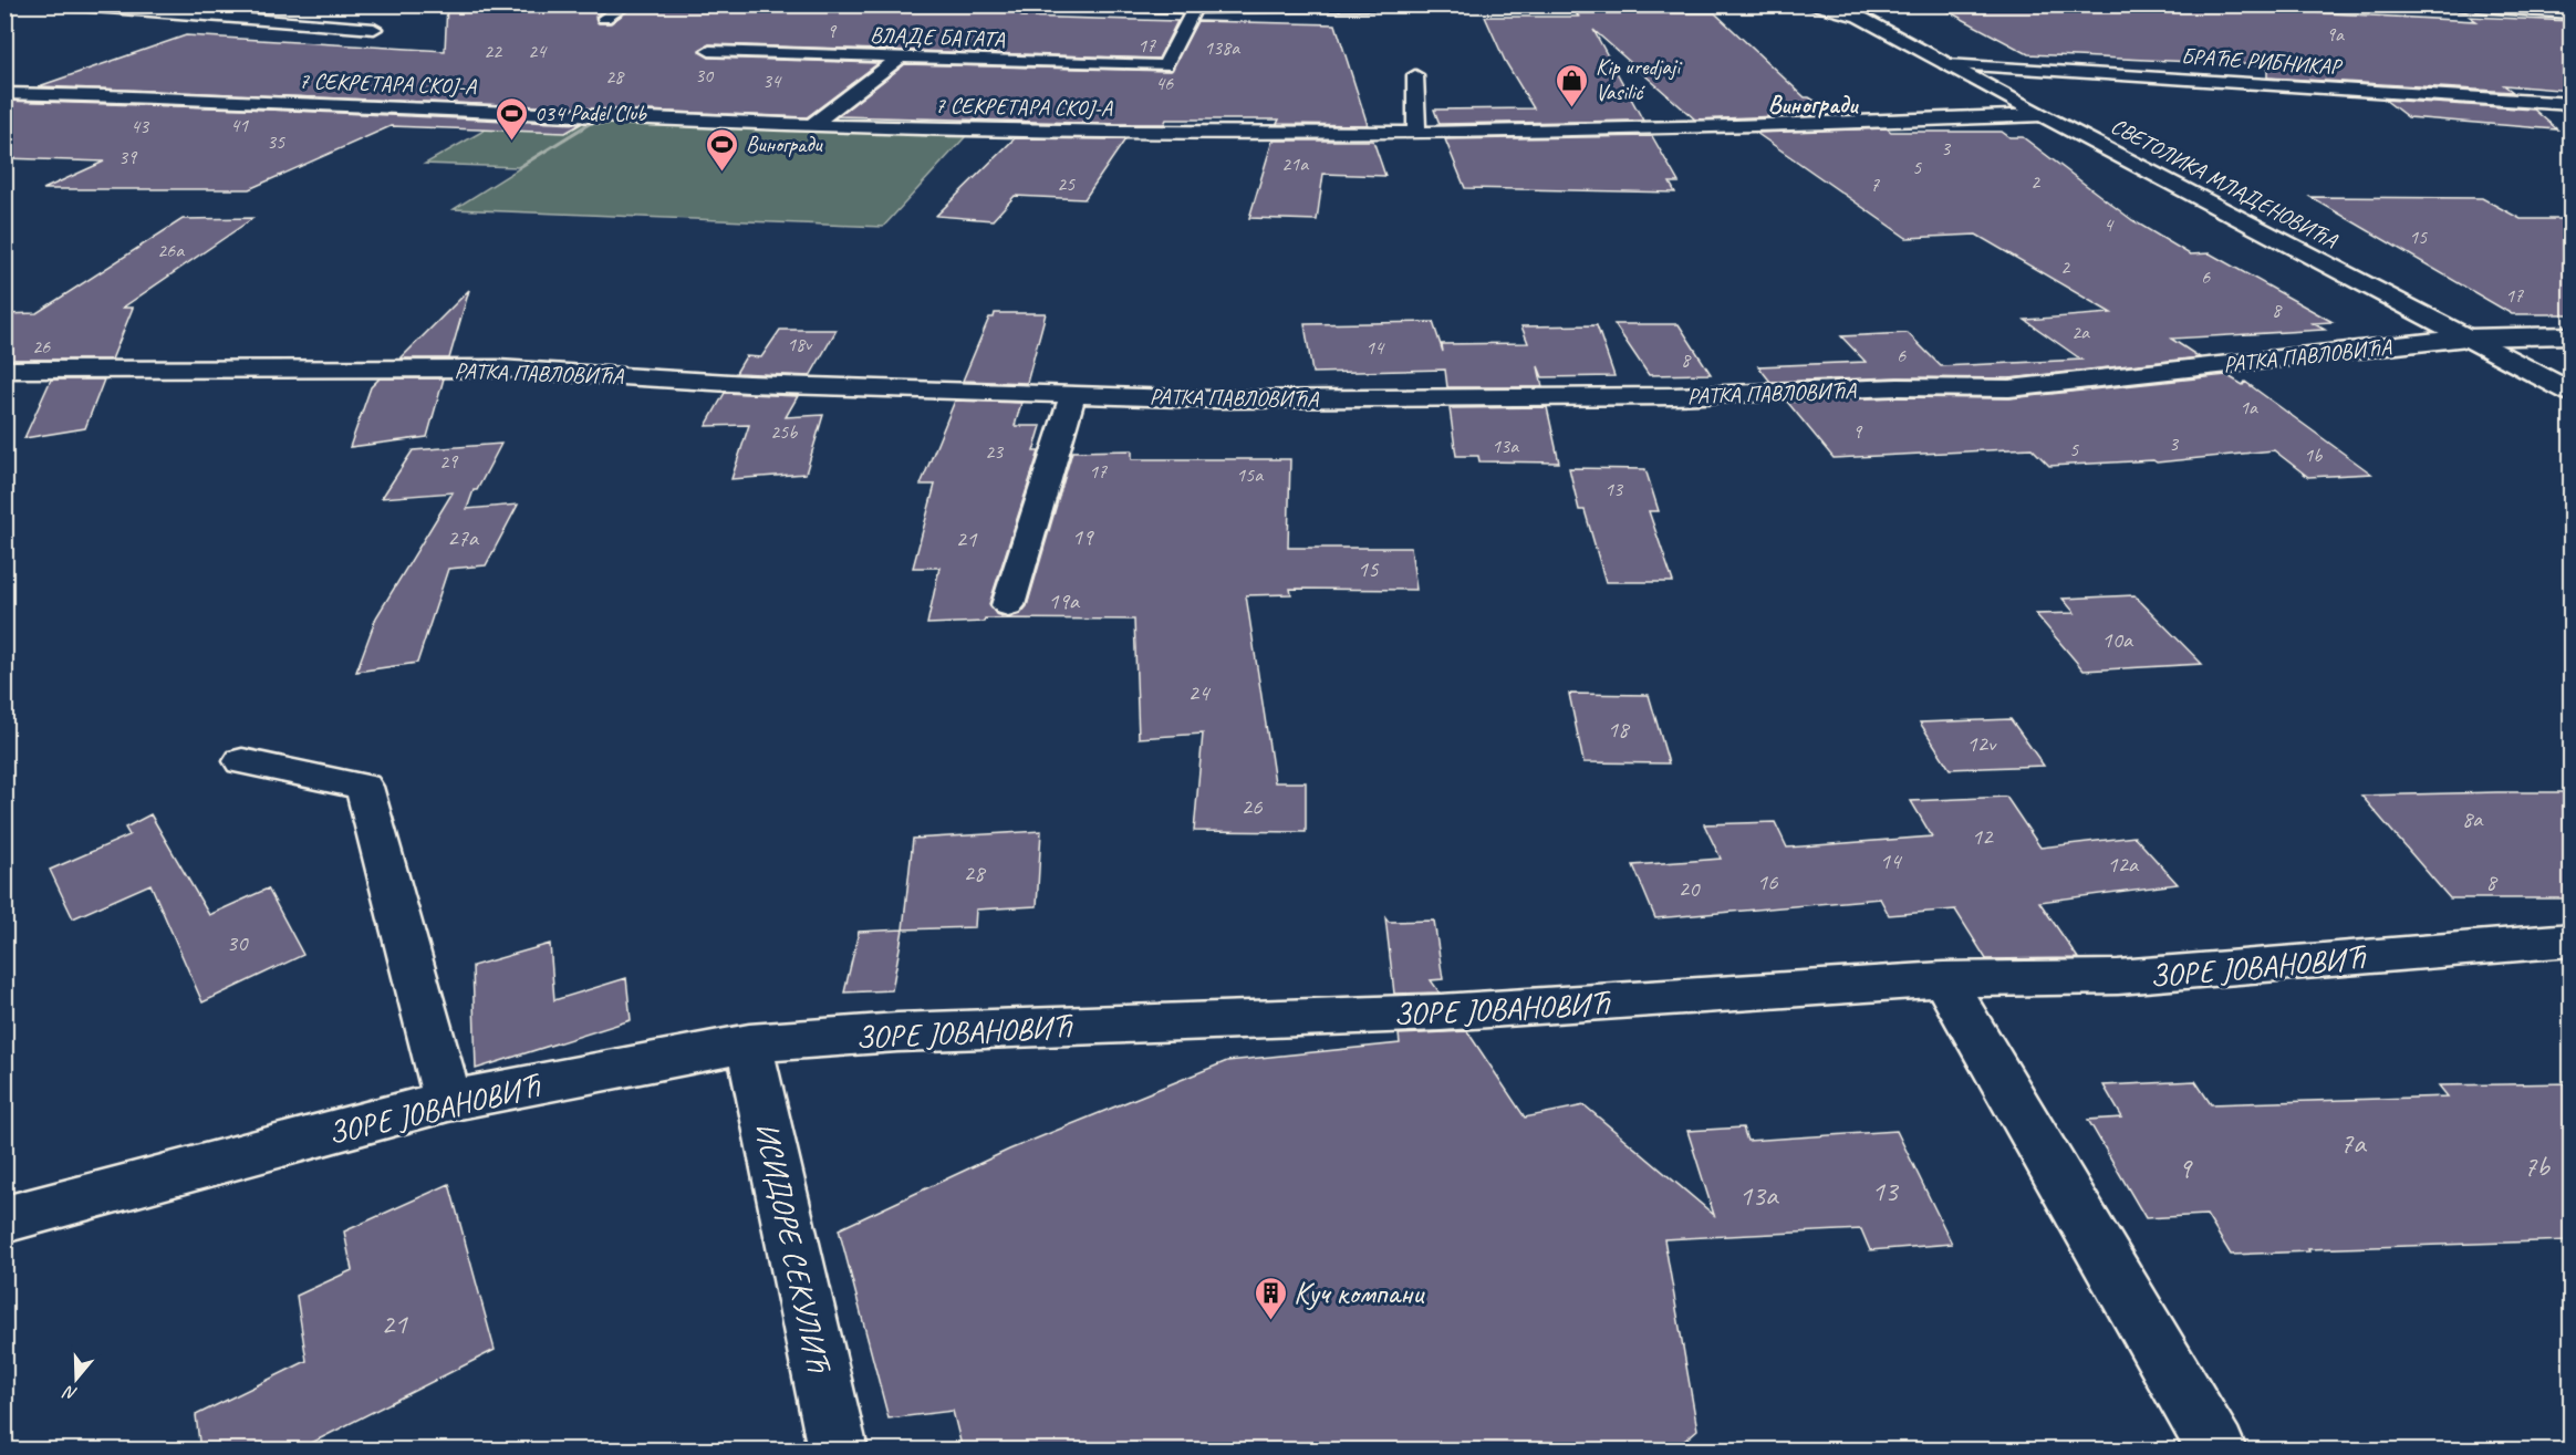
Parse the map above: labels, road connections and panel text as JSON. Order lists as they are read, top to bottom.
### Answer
{
  "streets": {
    "street": [
      "ВЛАДЕ БАГАТА",
      "БРАЋЕ РИБНИКАР",
      "7 СЕКРЕТАРА СКОЈ-А",
      "СВЕТОЛИКА МЛАДЕНОВИЋА",
      "РАТКА ПАВЛОВИЋА",
      "ЗОРЕ ЈОВАНОВИЋ",
      "ИСИДОРЕ СЕКУЛИЋ"
    ]
  },
  "crossings": [
    ["БРАЋЕ РИБНИКАР", "СВЕТОЛИКА МЛАДЕНОВИЋА"],
    ["7 СЕКРЕТАРА СКОЈ-А", "СВЕТОЛИКА МЛАДЕНОВИЋА"],
    ["СВЕТОЛИКА МЛАДЕНОВИЋА", "РАТКА ПАВЛОВИЋА"],
    ["ЗОРЕ ЈОВАНОВИЋ", "ИСИДОРЕ СЕКУЛИЋ"]
  ],
  "districts": ["Виногради"],
  "places": {
    "shop": ["Kip uredjaji Vasilić"],
    "sports": ["034 Padel Club", "Виногради"],
    "building": ["Куч компани"]
  },
  "house_numbers": [
    "9",
    "9a",
    "17",
    "138a",
    "22",
    "24",
    "30",
    "28",
    "34",
    "46",
    "41",
    "43",
    "35",
    "3",
    "39",
    "21a",
    "5",
    "2",
    "25",
    "7",
    "4",
    "15",
    "26a",
    "2",
    "6",
    "17",
    "8",
    "2a",
    "18v",
    "26",
    "14",
    "6",
    "8",
    "1a",
    "25b",
    "9",
    "3",
    "13a",
    "5",
    "23",
    "1b",
    "29",
    "17",
    "15a",
    "13",
    "19",
    "27a",
    "21",
    "15",
    "19a",
    "10a",
    "24",
    "18",
    "12v",
    "26",
    "8a",
    "12",
    "14",
    "12a",
    "28",
    "16",
    "8",
    "20",
    "30",
    "7a",
    "7b",
    "9",
    "13",
    "13a",
    "21"
  ],
  "north": "bottom"
}
